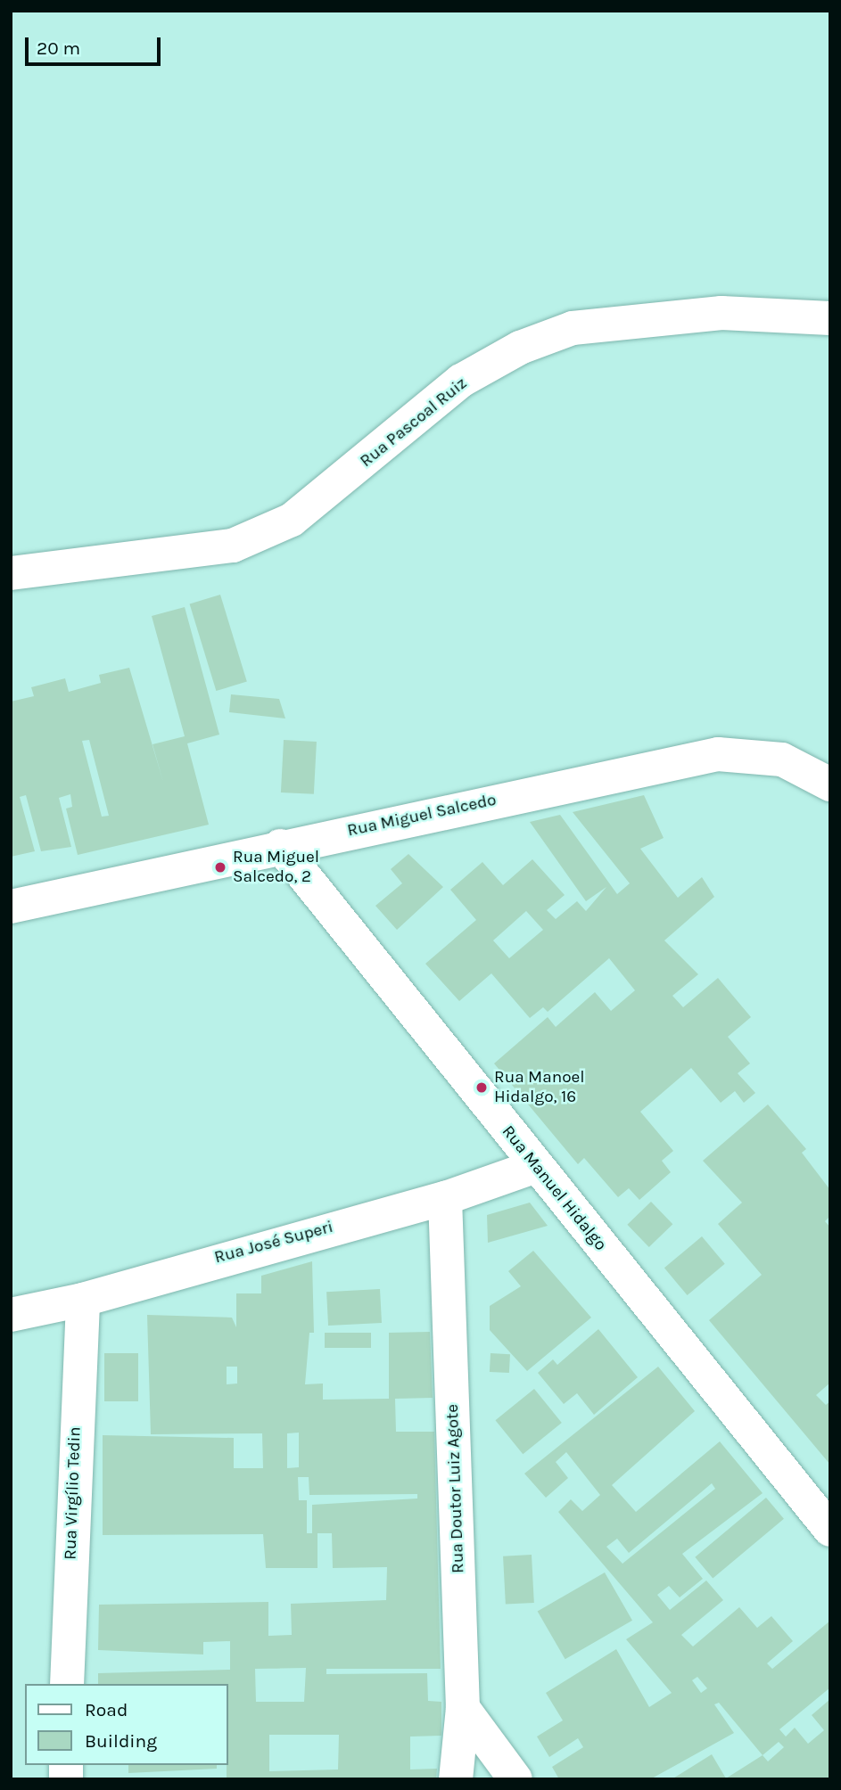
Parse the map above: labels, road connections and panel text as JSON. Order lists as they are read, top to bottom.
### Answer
{
  "streets": {
    "street": [
      "Rua Pascoal Ruiz",
      "Rua Miguel Salcedo",
      "Rua Manuel Hidalgo",
      "Rua José Superi",
      "Rua Doutor Luiz Agote",
      "Rua Virgílio Tedin"
    ]
  },
  "crossings": [
    ["Rua Miguel Salcedo", "Rua Manuel Hidalgo"],
    ["Rua Manuel Hidalgo", "Rua José Superi"],
    ["Rua José Superi", "Rua Doutor Luiz Agote"],
    ["Rua José Superi", "Rua Virgílio Tedin"]
  ],
  "places": ["Rua Miguel Salcedo, 2", "Rua Manoel Hidalgo, 16"],
  "legend": ["Road", "Building"],
  "scale_bar": "20 m"
}
